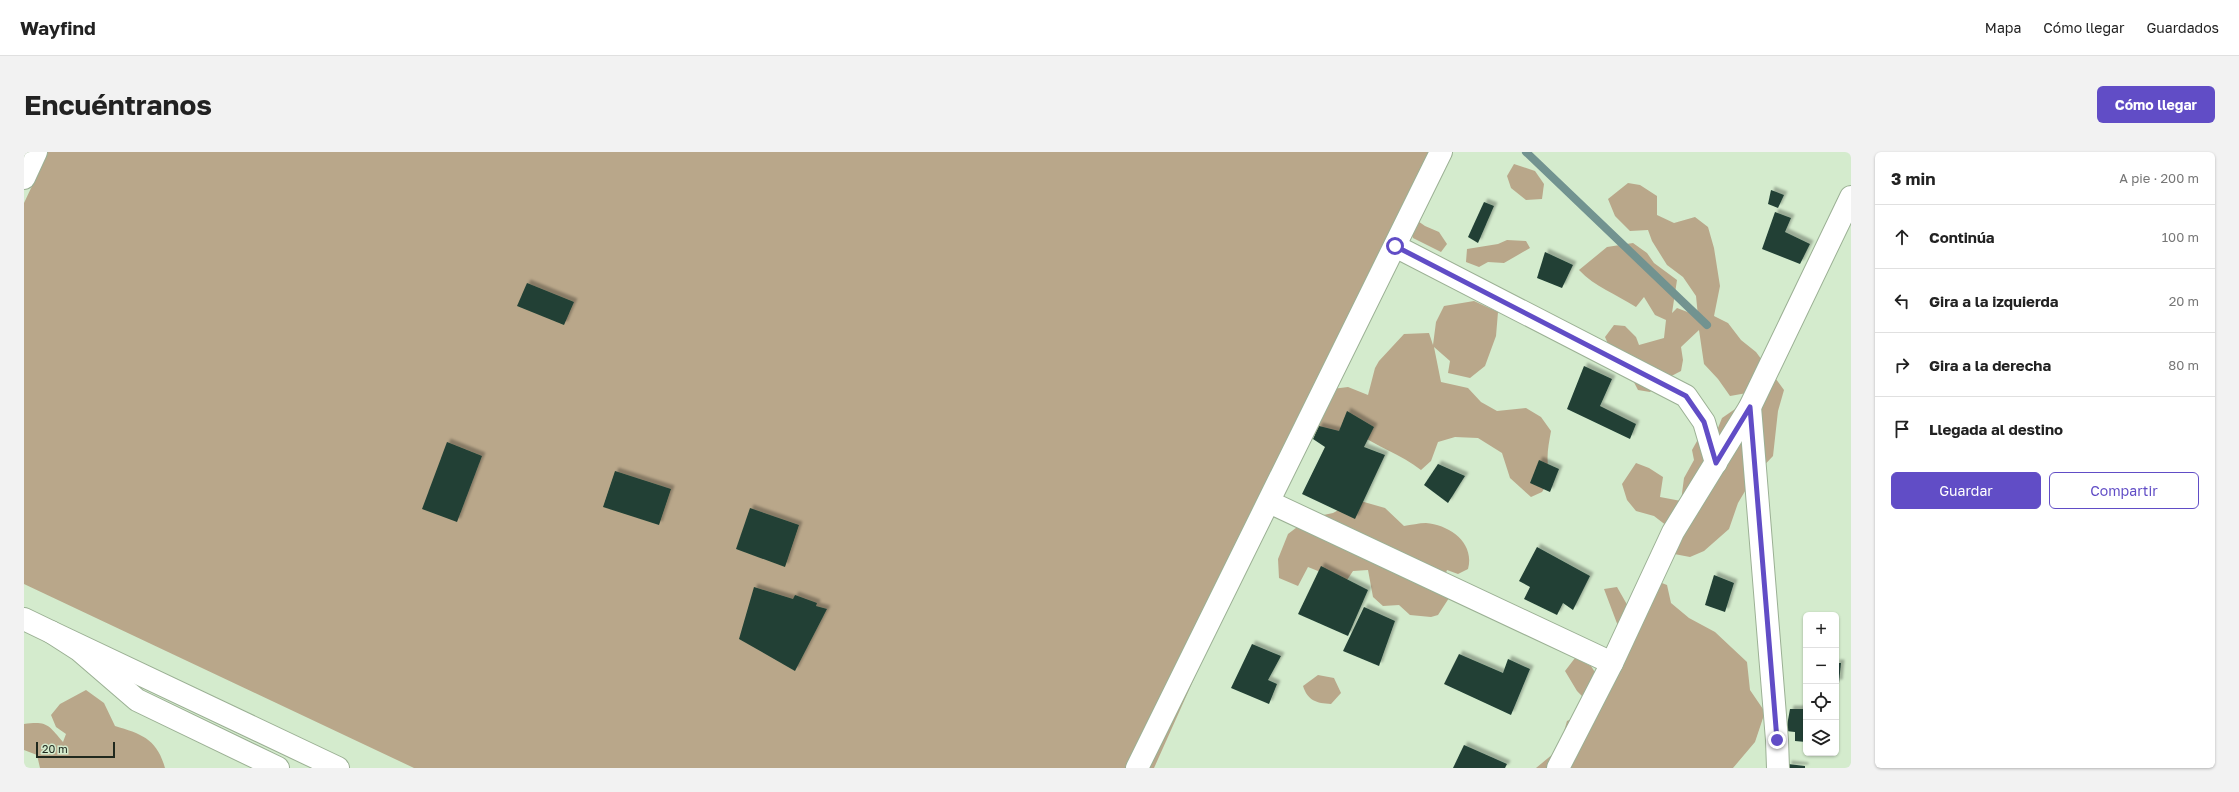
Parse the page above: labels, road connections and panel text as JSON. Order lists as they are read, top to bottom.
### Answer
{
  "scale_bar": "20 m",
  "page": {
    "header": "Wayfind",
    "nav": ["Mapa", "Cómo llegar", "Guardados"],
    "buttons": [
      "Cómo llegar",
      ["Guardar", "Compartir"]
    ],
    "title": "Encuéntranos",
    "heading": ["3 min", "A pie · 200 m"],
    "list": [
      ["Continúa", "100 m"],
      ["Gira a la izquierda", "20 m"],
      ["Gira a la derecha", "80 m"],
      "Llegada al destino"
    ],
    "map_buttons": ["+", "−"],
    "scale": "20 m"
  }
}
